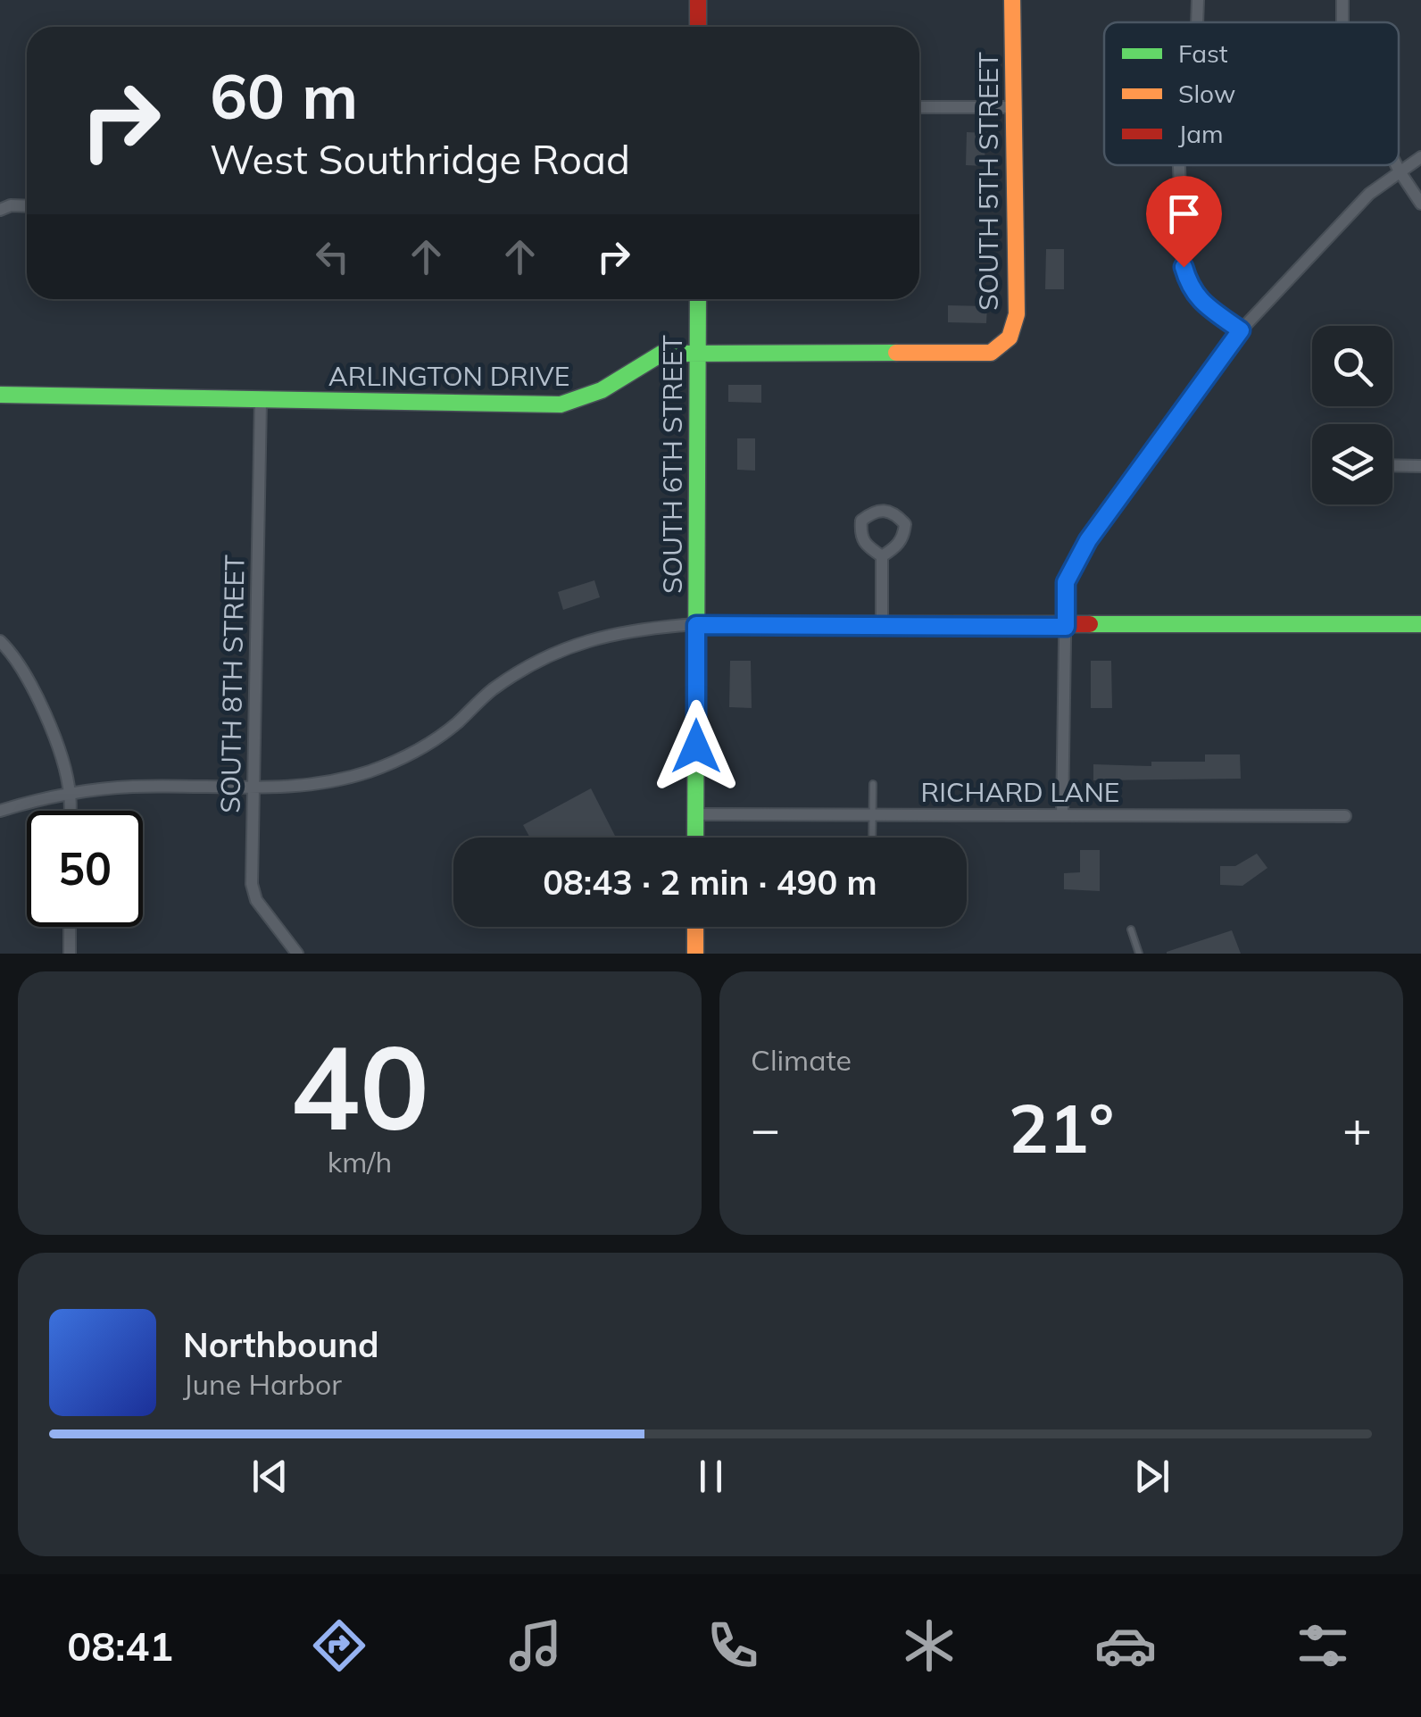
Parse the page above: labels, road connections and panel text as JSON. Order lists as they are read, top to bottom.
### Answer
{
  "streets": {
    "street": [
      "SOUTH 5TH STREET",
      "ARLINGTON DRIVE",
      "SOUTH 6TH STREET",
      "SOUTH 8TH STREET",
      "RICHARD LANE"
    ]
  },
  "crossings": [
    ["SOUTH 5TH STREET", "ARLINGTON DRIVE"],
    ["ARLINGTON DRIVE", "SOUTH 6TH STREET"],
    ["ARLINGTON DRIVE", "SOUTH 8TH STREET"],
    ["SOUTH 6TH STREET", "RICHARD LANE"]
  ],
  "legend": ["Fast", "Slow", "Jam"],
  "page": {
    "turn": ["60 m", "West Southridge Road"],
    "limit": "50",
    "trip": "08:43 · 2 min · 490 m",
    "tile": [
      ["40", "km/h"],
      "Climate"
    ],
    "heat": ["−", "21°", "+"],
    "song": ["Northbound", "June Harbor"],
    "tabs": "08:41"
  }
}
